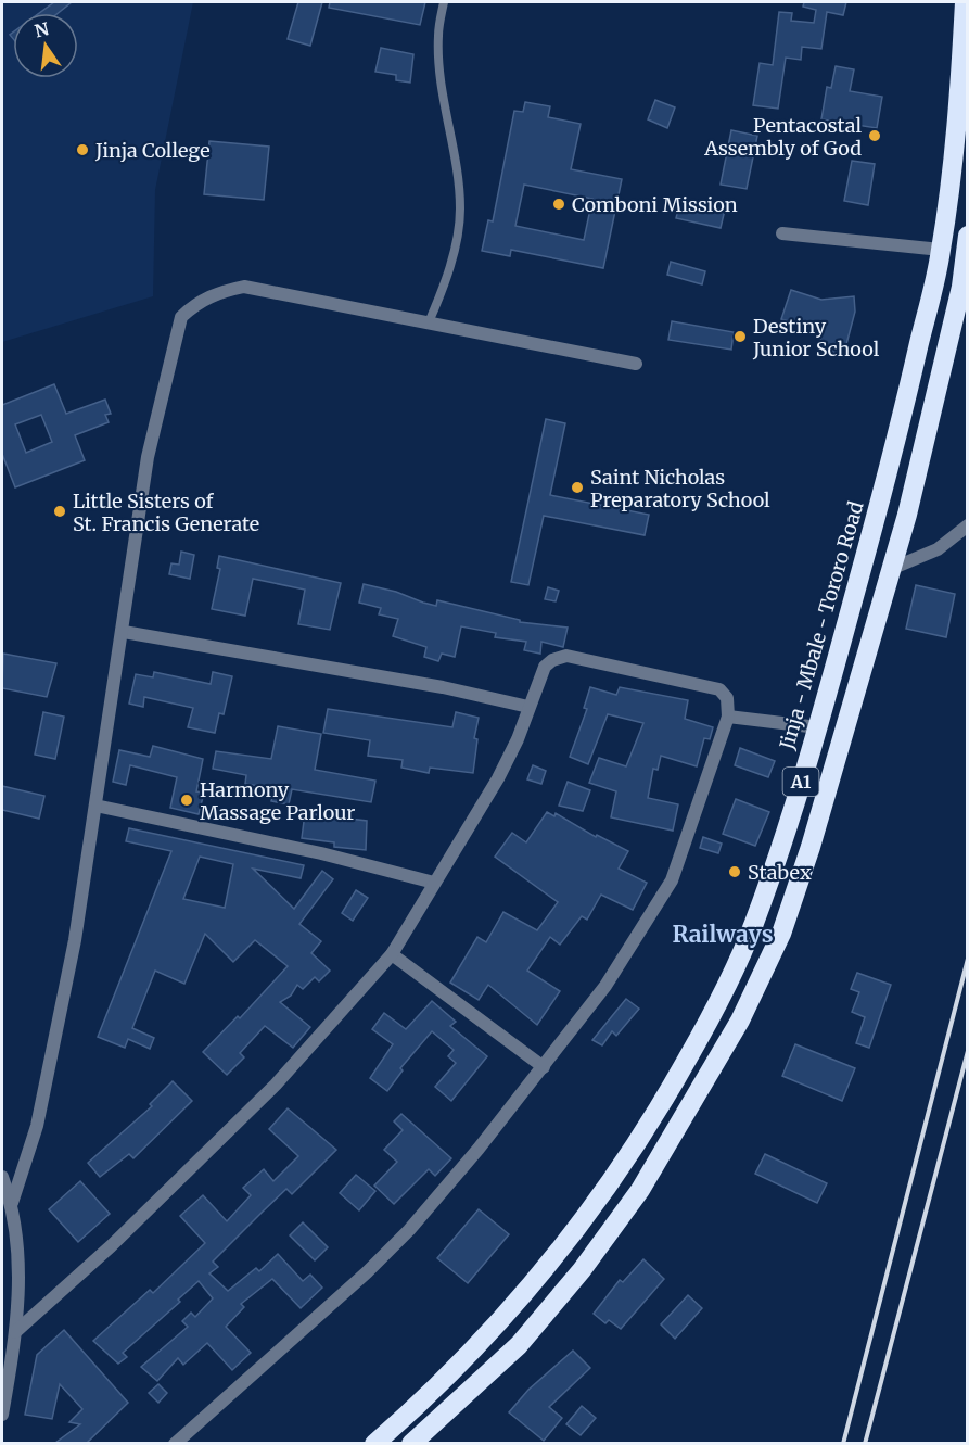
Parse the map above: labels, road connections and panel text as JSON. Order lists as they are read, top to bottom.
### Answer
{
  "streets": {
    "highway": ["Jinja - Mbale - Tororo Road", "A1"]
  },
  "districts": ["Railways"],
  "places": [
    "Pentacostal Assembly of God",
    "Jinja College",
    "Comboni Mission",
    "Destiny Junior School",
    "Saint Nicholas Preparatory School",
    "Little Sisters of St. Francis Generate",
    "Harmony Massage Parlour",
    "Stabex"
  ],
  "north": "top"
}
